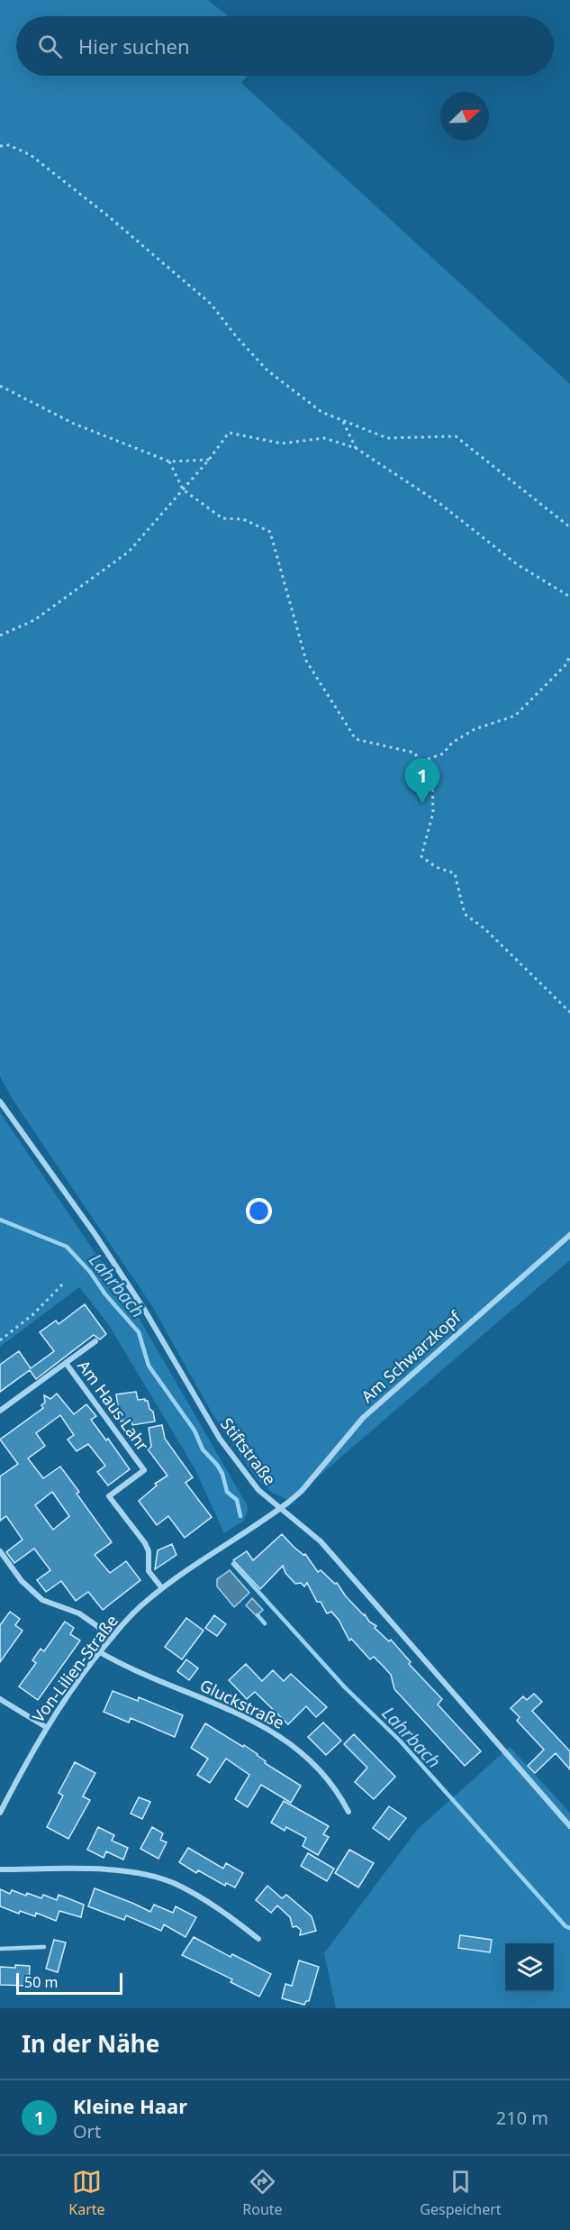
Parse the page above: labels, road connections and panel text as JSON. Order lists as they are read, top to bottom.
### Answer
{
  "streets": {
    "street": [
      "Am Schwarzkopf",
      "Am Haus Lahr",
      "Stiftstraße",
      "Von-Lilien-Straße",
      "Gluckstraße"
    ]
  },
  "crossings": [
    ["Am Schwarzkopf", "Stiftstraße"],
    ["Am Schwarzkopf", "Von-Lilien-Straße"],
    ["Am Haus Lahr", "Von-Lilien-Straße"],
    ["Stiftstraße", "Von-Lilien-Straße"],
    ["Von-Lilien-Straße", "Gluckstraße"]
  ],
  "water": ["Lahrbach"],
  "scale_bar": "50 m",
  "north": "top right",
  "page": {
    "search": "Hier suchen",
    "pins": "1",
    "scale": "50 m",
    "heading": "In der Nähe",
    "list": [
      {
        "mark": "1",
        "name": "Kleine Haar",
        "note": "Ort",
        "value": "210 m"
      }
    ],
    "nav": ["Karte", "Route", "Gespeichert"]
  }
}
